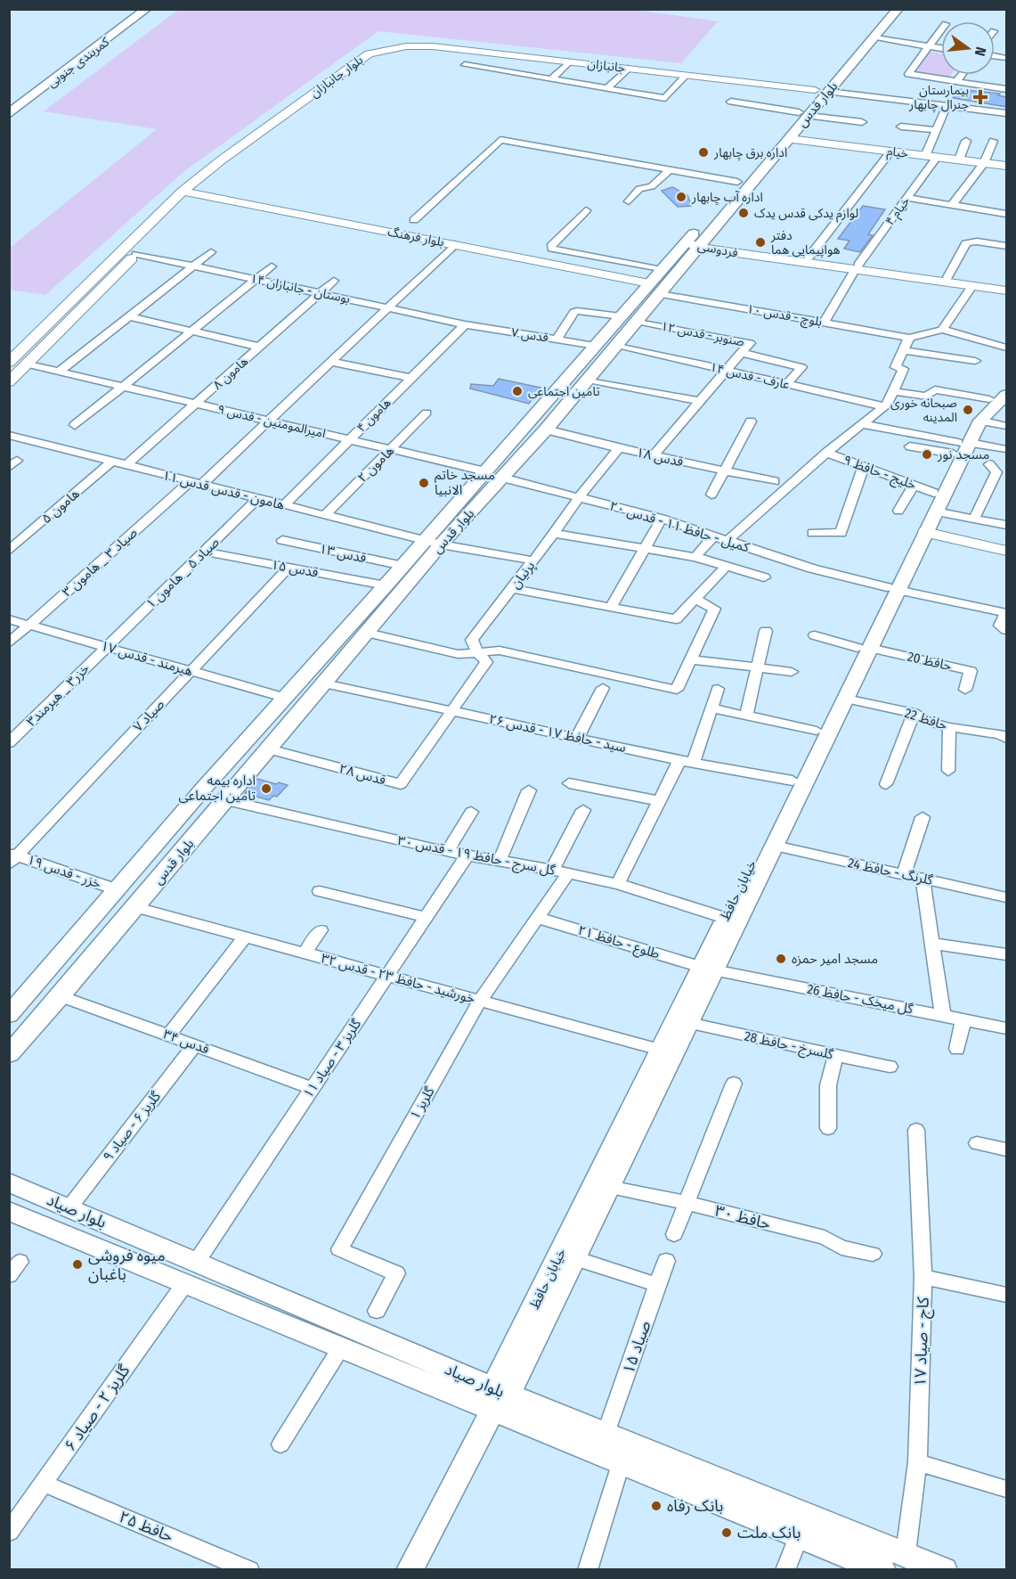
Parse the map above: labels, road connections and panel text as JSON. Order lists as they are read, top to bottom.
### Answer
{
  "streets": {
    "main road": [
      "کمربندی جنوبی",
      "بلوار قدس",
      "خیابان حافظ",
      "بلوار صیاد"
    ],
    "street": [
      "جانبازان",
      "بلوار جانبازان",
      "خیام",
      "خیام ۴",
      "بلوار فرهنگ",
      "فردوسی",
      "بوستان - جانبازان ۱۴",
      "بلوچ - قدس ۱۰",
      "صنوبر - قدس ۱۲",
      "قدس ۷",
      "هامون ۸",
      "عارف - قدس ۱۴",
      "هامون ۴",
      "امیرالمومنین - قدس ۹",
      "قدس ۱۸",
      "هامون ۲",
      "خلیج - حافظ ۹",
      "هامون - قدس قدس ۱۱",
      "هامون ۵",
      "کمیل - حافظ ۱۱ - قدس ۲۰",
      "قدس ۱۳",
      "صیاد ۳ _ هامون ۳",
      "قدس ۱۵",
      "صیاد ۵ _ هامون ۱",
      "پرنیان",
      "هیرمند - قدس ۱۷",
      "حافظ 20",
      "خزر۳ _ هیرمند۳",
      "صیاد ۷",
      "حافظ 22",
      "سید - حافظ ۱۷ - قدس ۲۶",
      "قدس ۲۸",
      "گل سرج - حافظ ۱۹ - قدس ۳۰",
      "خزر - قدس ۱۹",
      "گلرنگ - حافظ 24",
      "طلوع - حافظ ۲۱",
      "خورشید - حافظ ۲۳ - قدس ۳۲",
      "گل میخک - حافظ 26",
      "قدس ۳۴",
      "گلسرخ - حافظ 28",
      "گلریز ۳ - صیاد ۱۱",
      "گلریز ۱",
      "گلریز ۶ - صیاد ۹",
      "حافظ ۳۰",
      "کاج - صیاد ۱۷",
      "صیاد ۱۵",
      "گلریز ۲ - صیاد ۶",
      "حافظ ۲۵"
    ]
  },
  "crossings": [
    ["جانبازان", "بلوار جانبازان"],
    ["جانبازان", "بلوار قدس"],
    ["بلوار جانبازان", "بلوار فرهنگ"],
    ["بلوار جانبازان", "بوستان - جانبازان ۱۴"],
    ["بلوار جانبازان", "امیرالمومنین - قدس ۹"],
    ["بلوار قدس", "خیام"],
    ["بلوار قدس", "بلوار فرهنگ"],
    ["بلوار قدس", "فردوسی"],
    ["بلوار قدس", "بلوچ - قدس ۱۰"],
    ["بلوار قدس", "صنوبر - قدس ۱۲"],
    ["بلوار قدس", "قدس ۷"],
    ["بلوار قدس", "عارف - قدس ۱۴"],
    ["بلوار قدس", "امیرالمومنین - قدس ۹"],
    ["بلوار قدس", "قدس ۱۸"],
    ["بلوار قدس", "هامون - قدس قدس ۱۱"],
    ["بلوار قدس", "کمیل - حافظ ۱۱ - قدس ۲۰"],
    ["بلوار قدس", "قدس ۱۳"],
    ["بلوار قدس", "قدس ۱۵"],
    ["بلوار قدس", "هیرمند - قدس ۱۷"],
    ["بلوار قدس", "سید - حافظ ۱۷ - قدس ۲۶"],
    ["بلوار قدس", "قدس ۲۸"],
    ["بلوار قدس", "گل سرج - حافظ ۱۹ - قدس ۳۰"],
    ["بلوار قدس", "خزر - قدس ۱۹"],
    ["بلوار قدس", "خورشید - حافظ ۲۳ - قدس ۳۲"],
    ["بلوار قدس", "قدس ۳۴"],
    ["خیام", "خیام ۴"],
    ["خیام ۴", "فردوسی"],
    ["خیام ۴", "بلوچ - قدس ۱۰"],
    ["بلوار فرهنگ", "بلوچ - قدس ۱۰"],
    ["بلوار فرهنگ", "صیاد ۳ _ هامون ۳"],
    ["بوستان - جانبازان ۱۴", "قدس ۷"],
    ["بوستان - جانبازان ۱۴", "هامون ۸"],
    ["بوستان - جانبازان ۱۴", "هامون ۴"],
    ["بوستان - جانبازان ۱۴", "صیاد ۳ _ هامون ۳"],
    ["صنوبر - قدس ۱۲", "عارف - قدس ۱۴"],
    ["صنوبر - قدس ۱۲", "قدس ۱۸"],
    ["قدس ۷", "هامون ۴"],
    ["هامون ۸", "امیرالمومنین - قدس ۹"],
    ["هامون ۸", "هامون - قدس قدس ۱۱"],
    ["هامون ۴", "امیرالمومنین - قدس ۹"],
    ["هامون ۴", "هامون - قدس قدس ۱۱"],
    ["امیرالمومنین - قدس ۹", "هامون ۲"],
    ["امیرالمومنین - قدس ۹", "صیاد ۳ _ هامون ۳"],
    ["قدس ۱۸", "پرنیان"],
    ["هامون ۲", "هامون - قدس قدس ۱۱"],
    ["خلیج - حافظ ۹", "خیابان حافظ"],
    ["هامون - قدس قدس ۱۱", "هامون ۵"],
    ["هامون - قدس قدس ۱۱", "صیاد ۳ _ هامون ۳"],
    ["هامون - قدس قدس ۱۱", "صیاد ۵ _ هامون ۱"],
    ["هامون - قدس قدس ۱۱", "پرنیان"],
    ["کمیل - حافظ ۱۱ - قدس ۲۰", "پرنیان"],
    ["کمیل - حافظ ۱۱ - قدس ۲۰", "خیابان حافظ"],
    ["صیاد ۳ _ هامون ۳", "هیرمند - قدس ۱۷"],
    ["قدس ۱۵", "صیاد ۵ _ هامون ۱"],
    ["قدس ۱۵", "صیاد ۷"],
    ["صیاد ۵ _ هامون ۱", "هیرمند - قدس ۱۷"],
    ["صیاد ۵ _ هامون ۱", "خزر۳ _ هیرمند۳"],
    ["هیرمند - قدس ۱۷", "خزر۳ _ هیرمند۳"],
    ["هیرمند - قدس ۱۷", "صیاد ۷"],
    ["حافظ 20", "خیابان حافظ"],
    ["صیاد ۷", "خزر - قدس ۱۹"],
    ["حافظ 22", "خیابان حافظ"],
    ["سید - حافظ ۱۷ - قدس ۲۶", "قدس ۲۸"],
    ["سید - حافظ ۱۷ - قدس ۲۶", "خیابان حافظ"],
    ["گل سرج - حافظ ۱۹ - قدس ۳۰", "خیابان حافظ"],
    ["گل سرج - حافظ ۱۹ - قدس ۳۰", "گلریز ۳ - صیاد ۱۱"],
    ["گل سرج - حافظ ۱۹ - قدس ۳۰", "گلریز ۱"],
    ["گلرنگ - حافظ 24", "خیابان حافظ"],
    ["خیابان حافظ", "طلوع - حافظ ۲۱"],
    ["خیابان حافظ", "خورشید - حافظ ۲۳ - قدس ۳۲"],
    ["خیابان حافظ", "گل میخک - حافظ 26"],
    ["خیابان حافظ", "گلسرخ - حافظ 28"],
    ["خیابان حافظ", "بلوار صیاد"],
    ["خیابان حافظ", "حافظ ۳۰"],
    ["طلوع - حافظ ۲۱", "گل میخک - حافظ 26"],
    ["طلوع - حافظ ۲۱", "گلریز ۱"],
    ["خورشید - حافظ ۲۳ - قدس ۳۲", "گلریز ۳ - صیاد ۱۱"],
    ["خورشید - حافظ ۲۳ - قدس ۳۲", "گلریز ۱"],
    ["قدس ۳۴", "گلریز ۳ - صیاد ۱۱"],
    ["قدس ۳۴", "گلریز ۶ - صیاد ۹"],
    ["گلریز ۳ - صیاد ۱۱", "بلوار صیاد"],
    ["گلریز ۳ - صیاد ۱۱", "گلریز ۲ - صیاد ۶"],
    ["گلریز ۶ - صیاد ۹", "بلوار صیاد"],
    ["بلوار صیاد", "کاج - صیاد ۱۷"],
    ["بلوار صیاد", "صیاد ۱۵"],
    ["بلوار صیاد", "گلریز ۲ - صیاد ۶"],
    ["گلریز ۲ - صیاد ۶", "حافظ ۲۵"]
  ],
  "places": {
    "health": ["بیمارستان جنرال چابهار"],
    "other": [
      "اداره برق چابهار",
      "اداره آب چابهار",
      "لوازم یدکی قدس یدک",
      "دفتر هواپیمایی هما",
      "تامین اجتماعی",
      "صبحانه خوری المدینه",
      "مسجد نور",
      "مسجد خاتم الانبیا",
      "اداره بیمه تامین اجتماعی",
      "مسجد امیر حمزه",
      "میوه فروشی باغبان",
      "بانک رفاه",
      "بانک ملت"
    ]
  },
  "north": "right"
}
